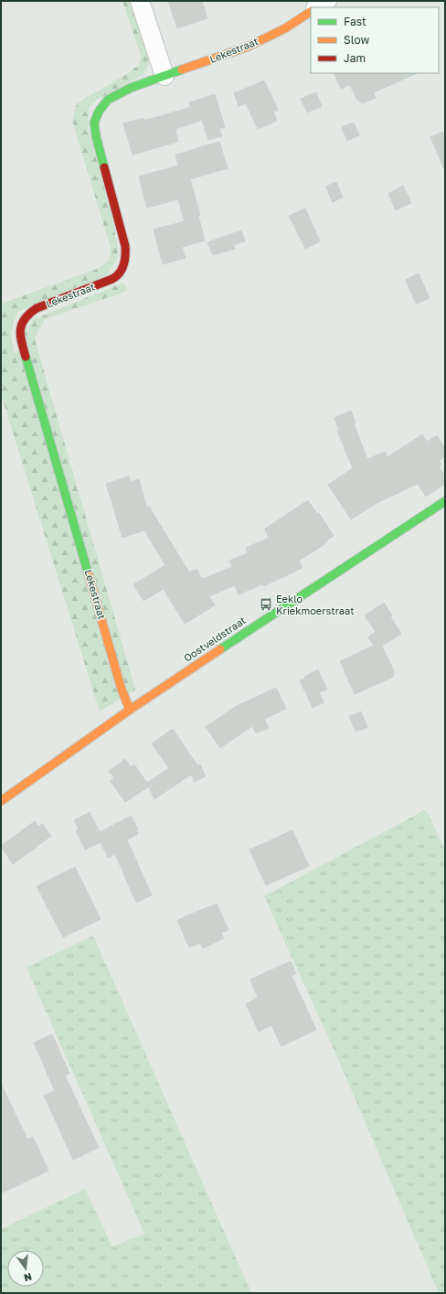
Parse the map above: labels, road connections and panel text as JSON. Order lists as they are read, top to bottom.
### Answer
{
  "streets": {
    "street": ["Lekestraat", "Oostveldstraat"]
  },
  "crossings": [
    ["Lekestraat", "Oostveldstraat"]
  ],
  "places": {
    "bus stop": ["Eeklo Kriekmoerstraat"]
  },
  "legend": ["Fast", "Slow", "Jam"],
  "north": "bottom"
}
